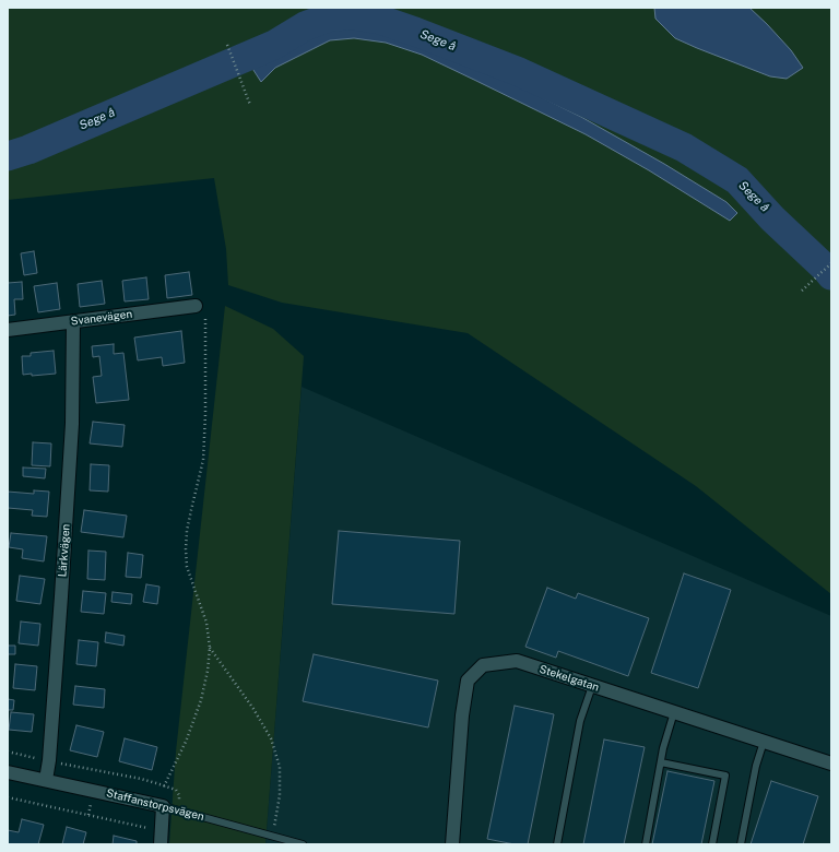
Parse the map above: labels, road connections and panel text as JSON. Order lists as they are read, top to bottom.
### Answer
{
  "streets": {
    "street": [
      "Svanevägen",
      "Lärkvägen",
      "Stekelgatan",
      "Staffanstorpsvägen"
    ]
  },
  "crossings": [
    ["Svanevägen", "Lärkvägen"],
    ["Lärkvägen", "Staffanstorpsvägen"]
  ],
  "water": ["Sege å"]
}
